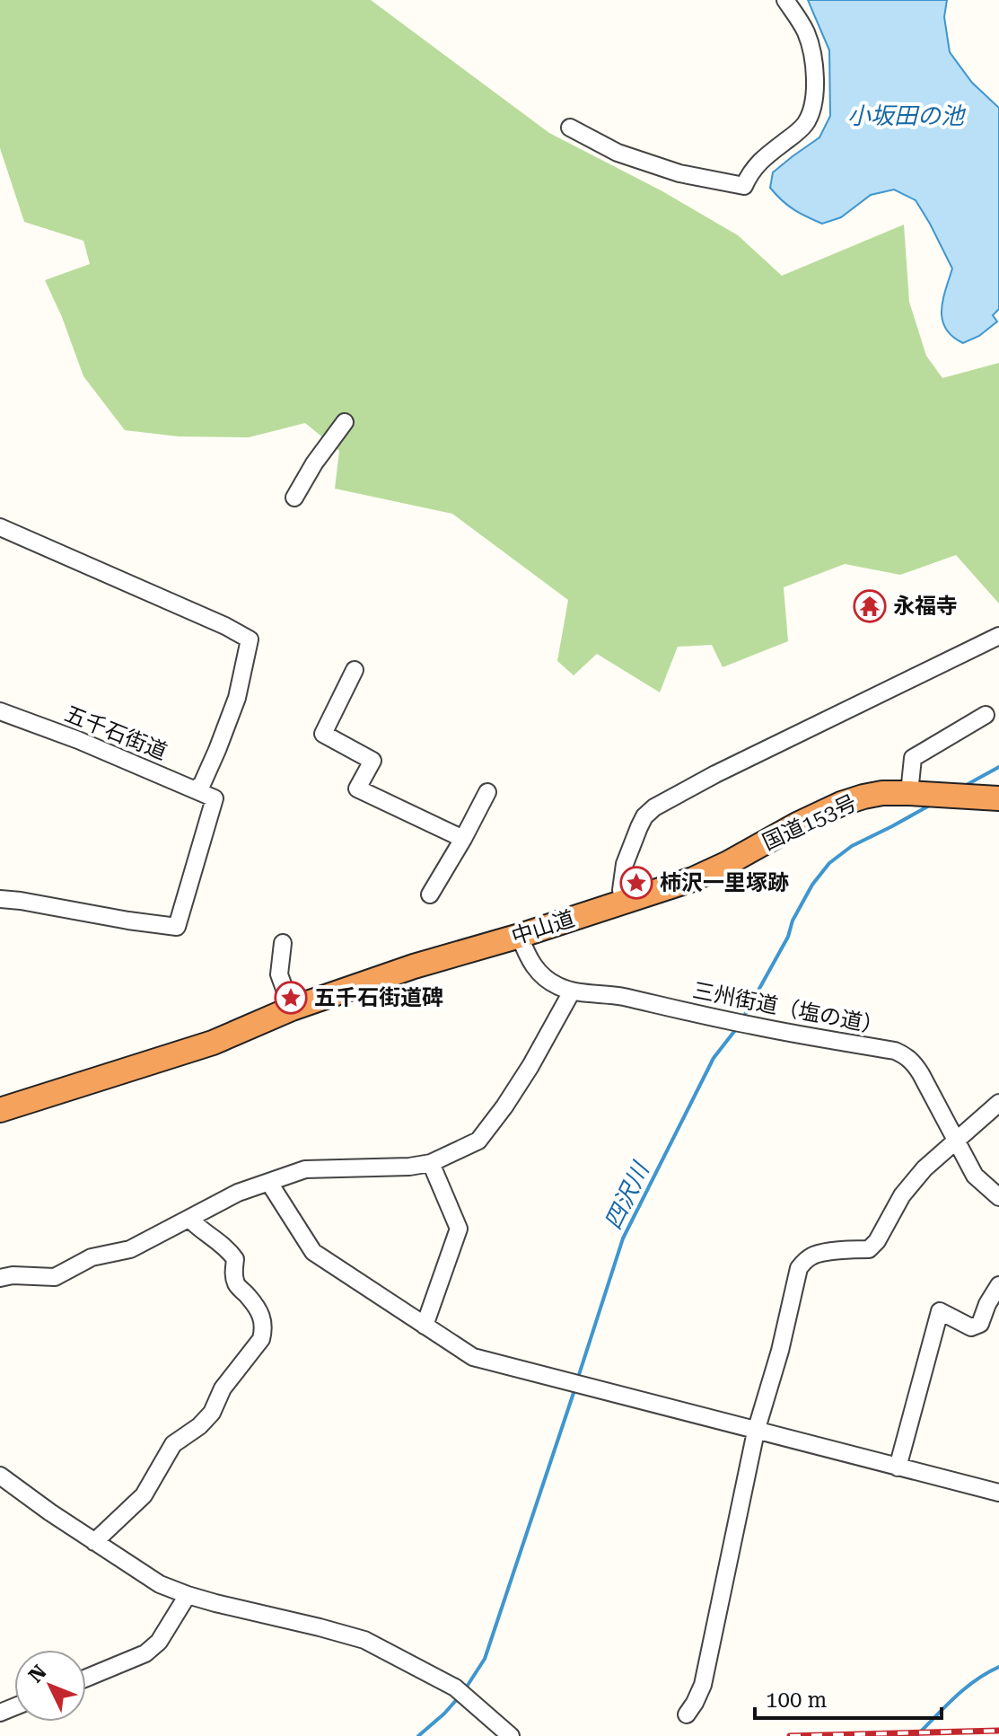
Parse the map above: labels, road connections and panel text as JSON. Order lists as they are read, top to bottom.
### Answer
{
  "streets": {
    "highway": ["国道153号", "中山道"],
    "street": ["五千石街道", "三州街道（塩の道）"]
  },
  "crossings": [
    ["国道153号", "中山道"],
    ["中山道", "三州街道（塩の道）"]
  ],
  "water": ["小坂田の池", "四沢川"],
  "places": {
    "temple": ["永福寺"],
    "place": ["柿沢一里塚跡", "五千石街道碑"]
  },
  "scale_bar": "100 m",
  "north": "top left"
}
